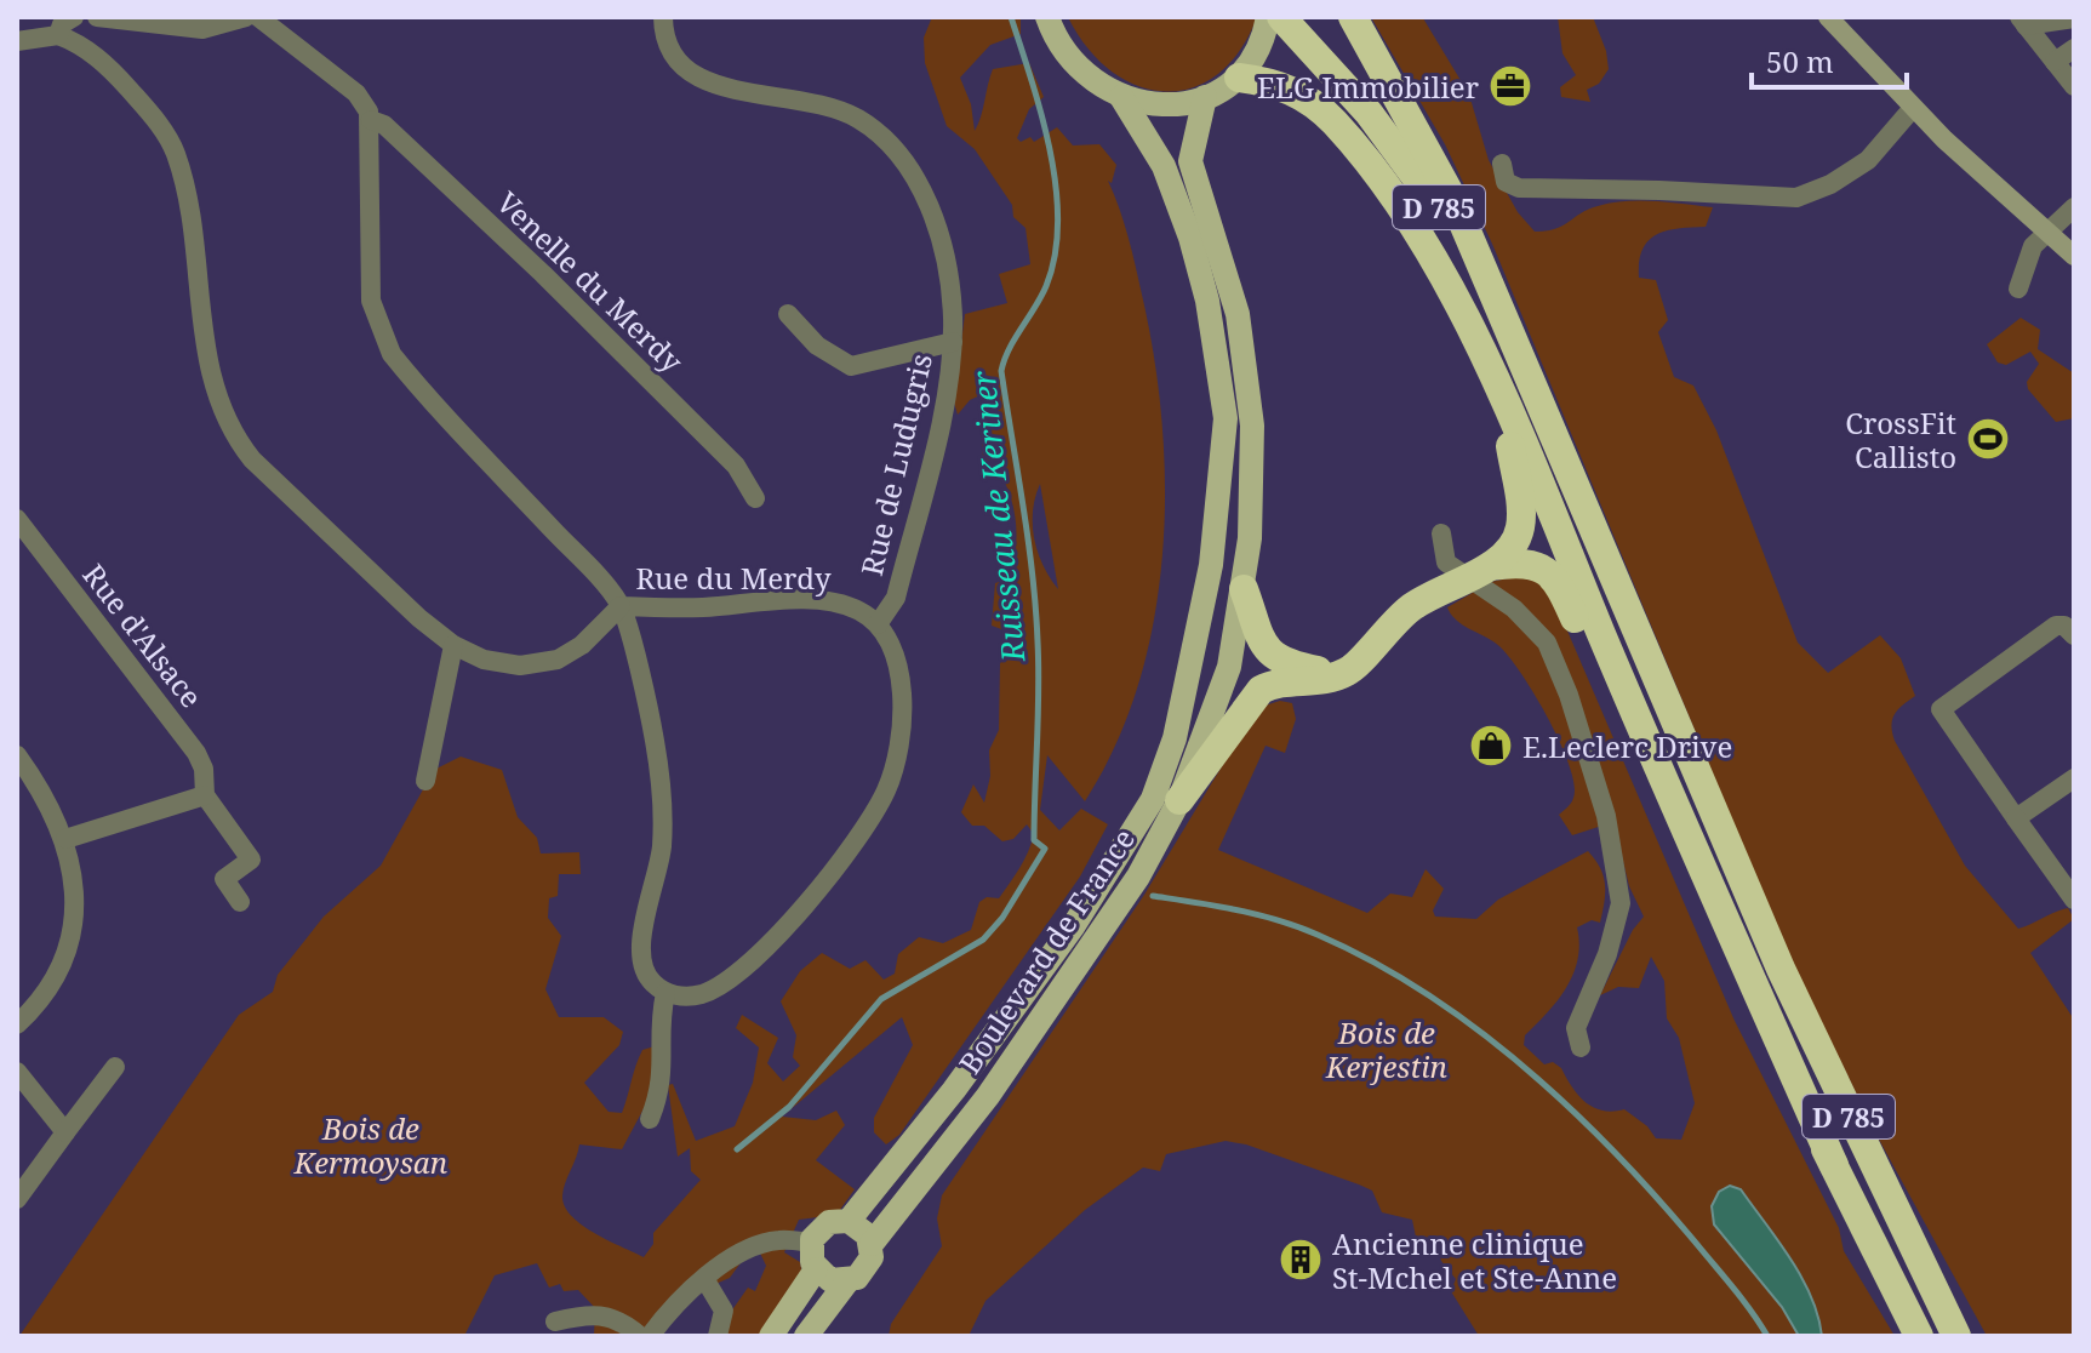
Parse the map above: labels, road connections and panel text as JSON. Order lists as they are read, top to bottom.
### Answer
{
  "streets": {
    "highway": ["D 785"],
    "main road": ["Boulevard de France"],
    "street": [
      "Venelle du Merdy",
      "Rue de Ludugris",
      "Rue du Merdy",
      "Rue d'Alsace"
    ]
  },
  "crossings": [
    ["Venelle du Merdy", "Rue du Merdy"],
    ["Rue de Ludugris", "Rue du Merdy"]
  ],
  "water": ["Ruisseau de Keriner"],
  "parks": ["Bois de Kerjestin", "Bois de Kermoysan"],
  "places": {
    "office": ["ELG Immobilier"],
    "sports": ["CrossFit Callisto"],
    "shop": ["E.Leclerc Drive"],
    "building": ["Ancienne clinique St-Mchel et Ste-Anne"]
  },
  "scale_bar": "50 m"
}
